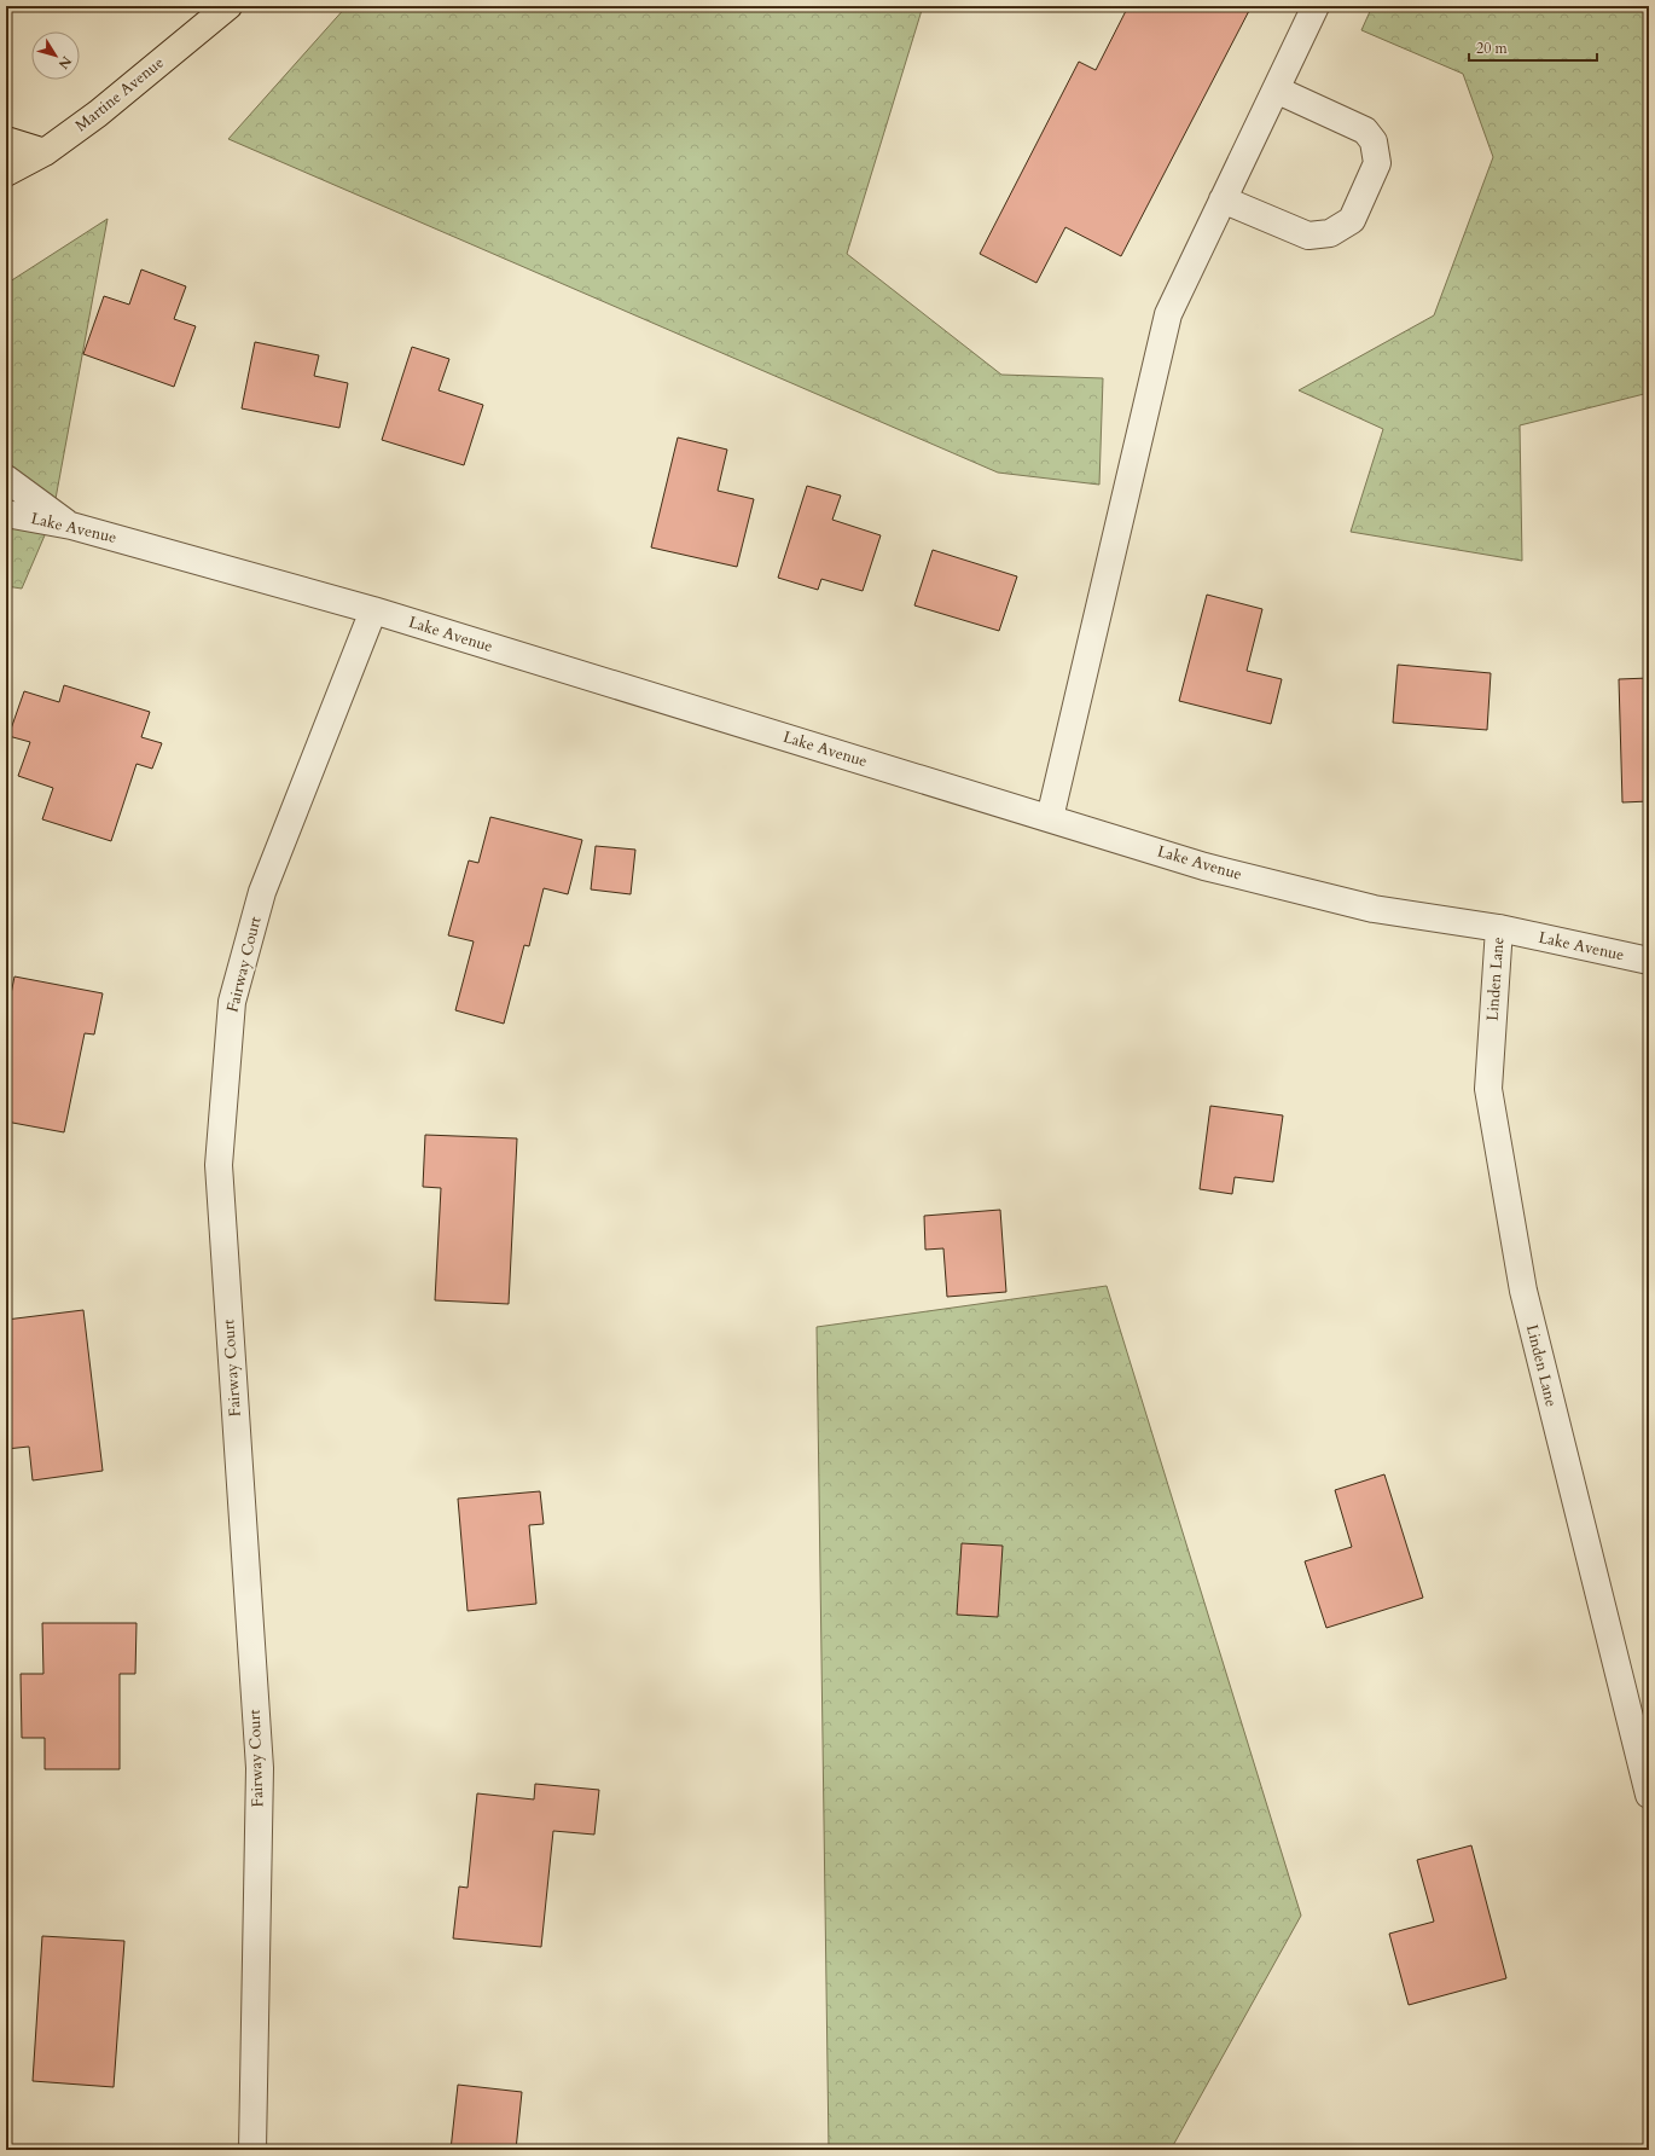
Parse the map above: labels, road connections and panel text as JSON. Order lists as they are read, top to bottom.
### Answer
{
  "streets": {
    "main road": ["Martine Avenue"],
    "street": ["Lake Avenue", "Fairway Court", "Linden Lane"]
  },
  "crossings": [
    ["Lake Avenue", "Fairway Court"],
    ["Lake Avenue", "Linden Lane"]
  ],
  "scale_bar": "20 m",
  "north": "bottom right"
}
